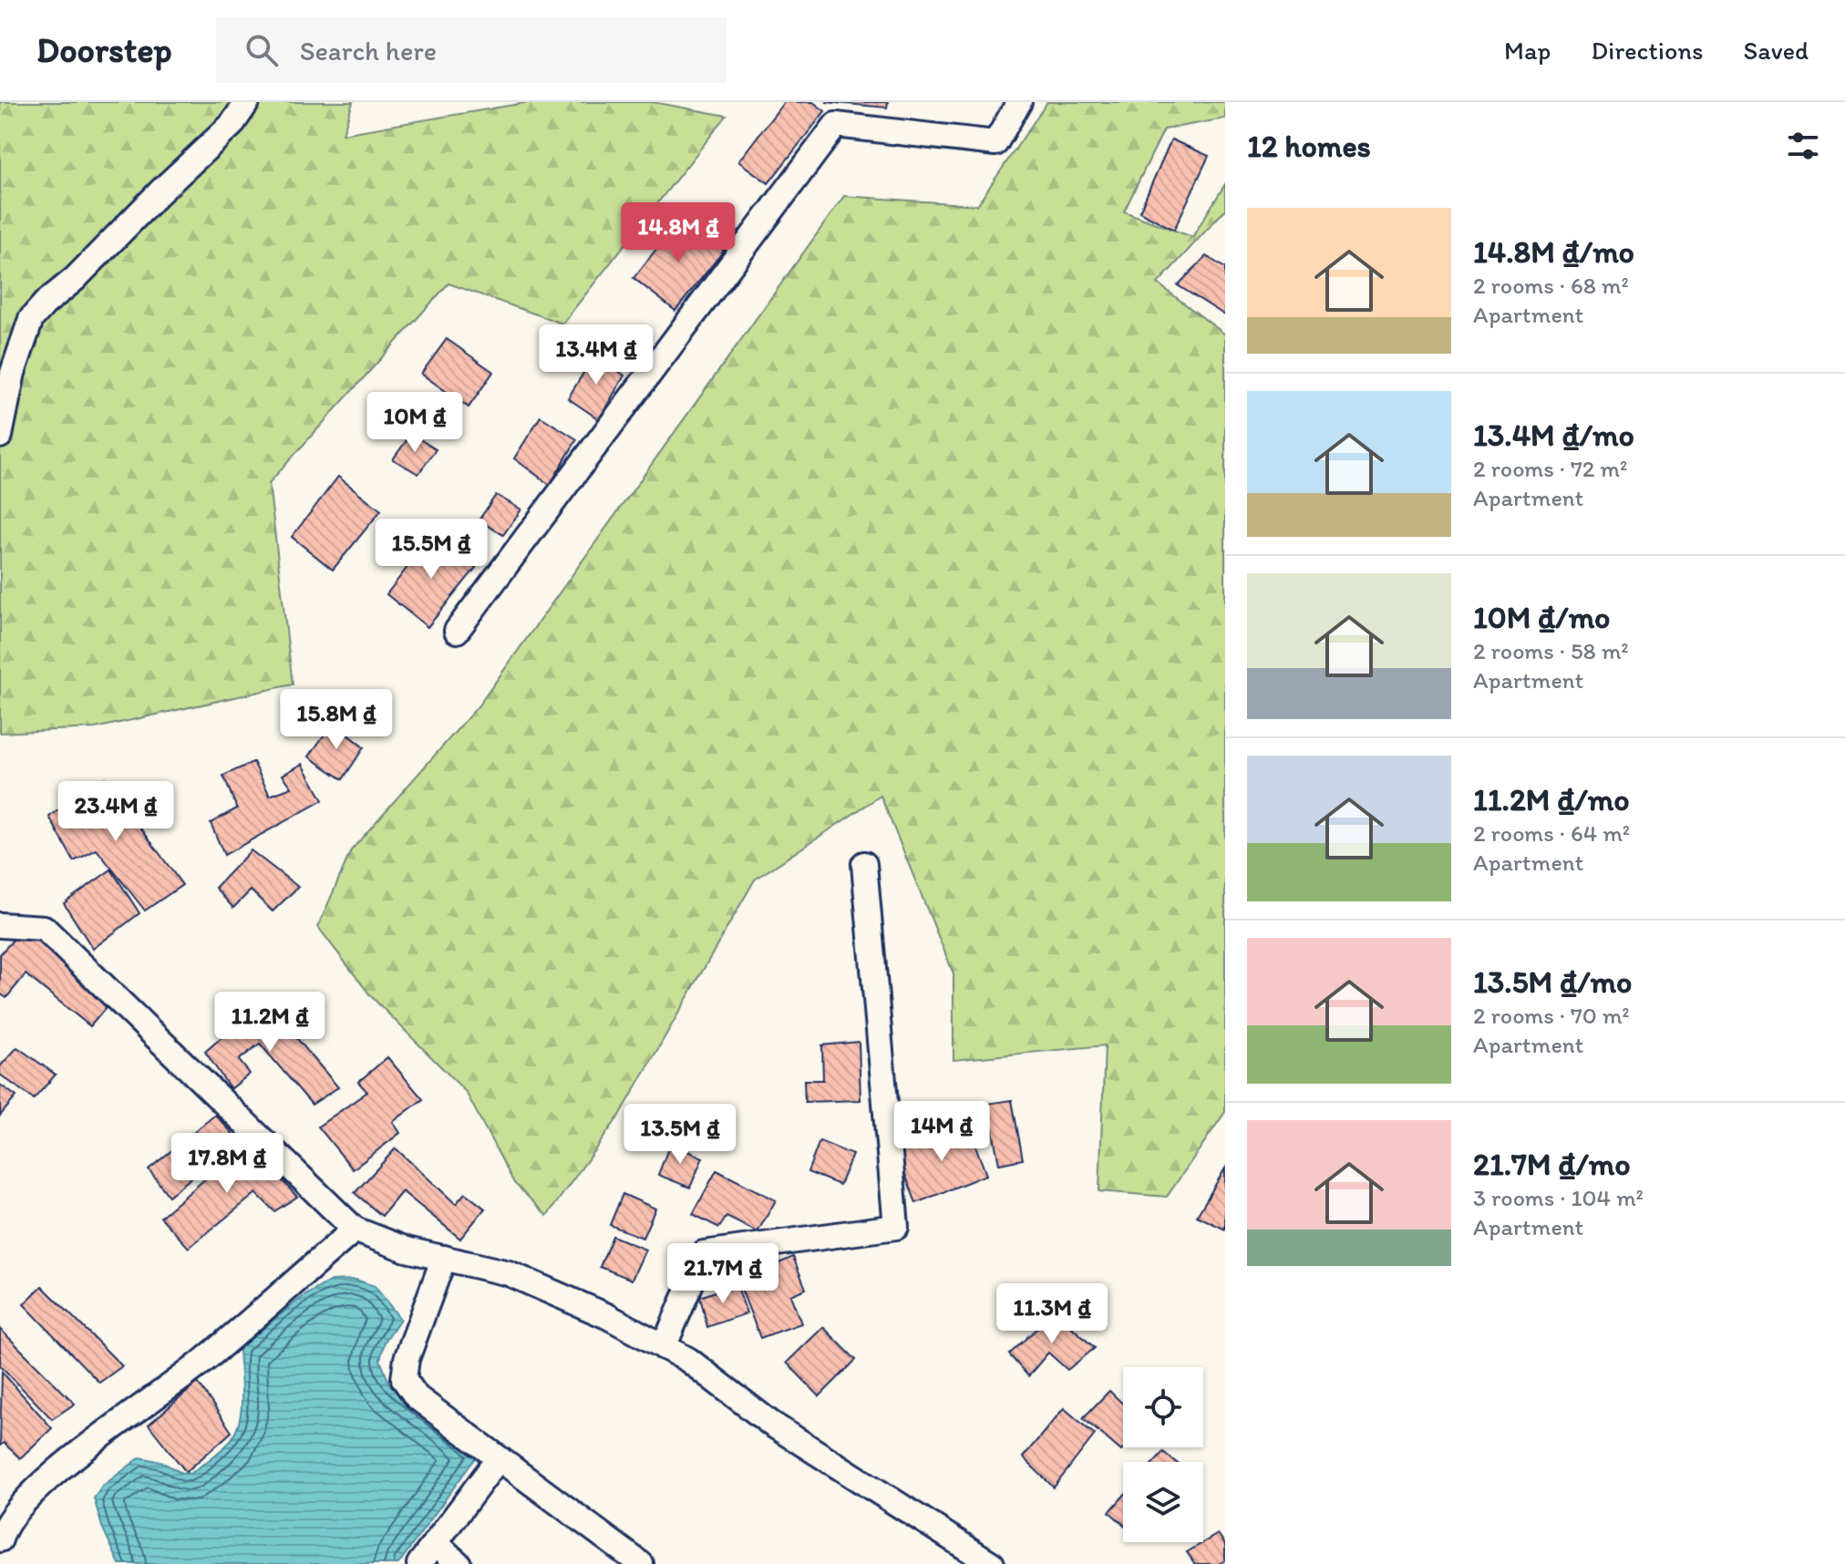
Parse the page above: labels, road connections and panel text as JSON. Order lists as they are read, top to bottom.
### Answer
{
  "page": {
    "header": "Doorstep",
    "search": "Search here",
    "nav": ["Map", "Directions", "Saved"],
    "heading": "12 homes",
    "list": [
      {
        "name": "14.8M ₫/mo",
        "note": "2 rooms · 68 m² · Apartment"
      },
      {
        "name": "13.4M ₫/mo",
        "note": "2 rooms · 72 m² · Apartment"
      },
      {
        "name": "10M ₫/mo",
        "note": "2 rooms · 58 m² · Apartment"
      },
      {
        "name": "11.2M ₫/mo",
        "note": "2 rooms · 64 m² · Apartment"
      },
      {
        "name": "13.5M ₫/mo",
        "note": "2 rooms · 70 m² · Apartment"
      },
      {
        "name": "21.7M ₫/mo",
        "note": "3 rooms · 104 m² · Apartment"
      }
    ],
    "price": [
      "14.8M ₫",
      "13.4M ₫",
      "10M ₫",
      "15.5M ₫",
      "15.8M ₫",
      "23.4M ₫",
      "11.2M ₫",
      "14M ₫",
      "13.5M ₫",
      "17.8M ₫",
      "21.7M ₫",
      "11.3M ₫"
    ]
  }
}
